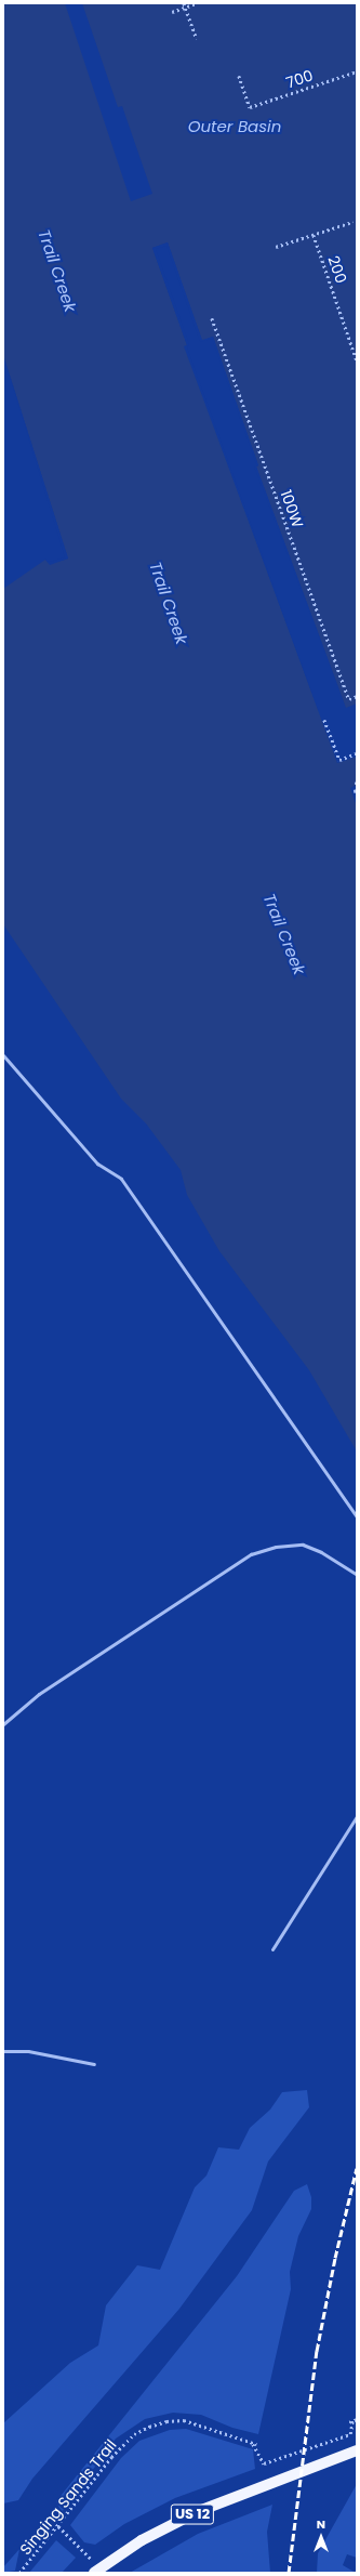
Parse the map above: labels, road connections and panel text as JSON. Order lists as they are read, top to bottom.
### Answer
{
  "streets": {
    "main road": ["US 12"],
    "path": [
      "700",
      "200",
      "100W",
      "Singing Sands Trail"
    ]
  },
  "water": ["Outer Basin", "Trail Creek"],
  "north": "top"
}
